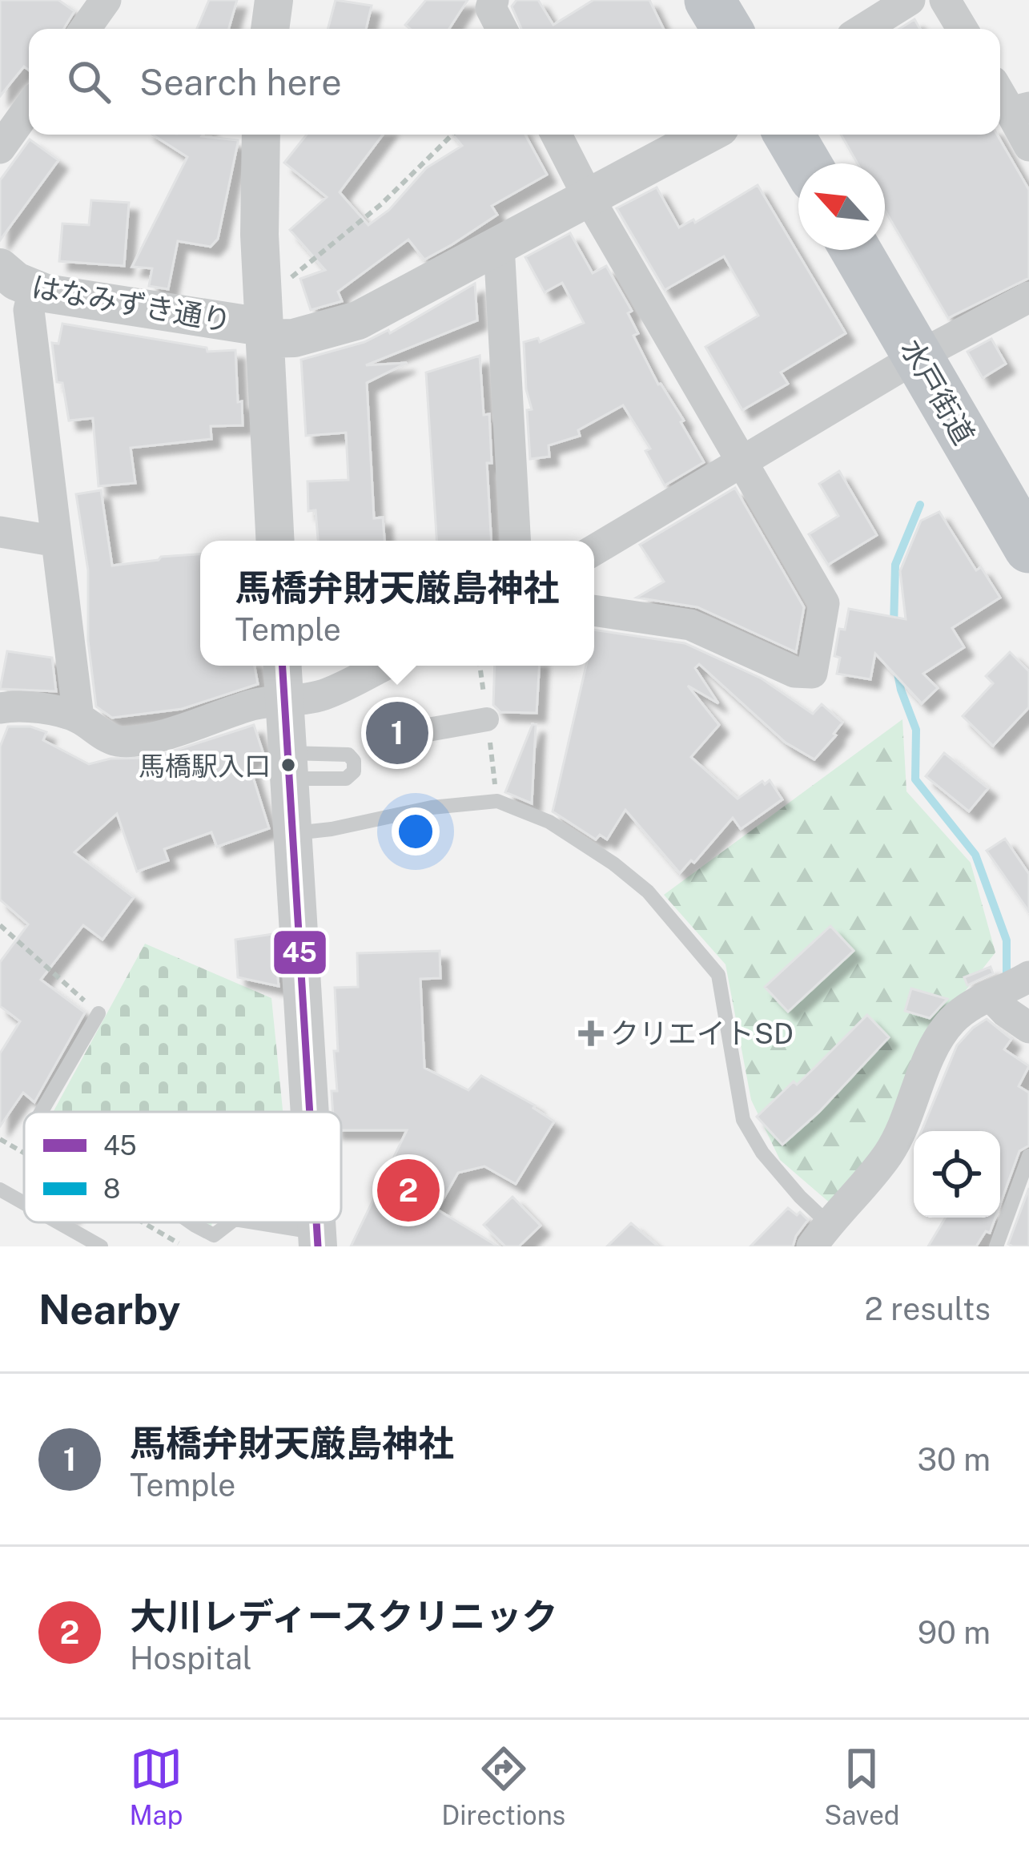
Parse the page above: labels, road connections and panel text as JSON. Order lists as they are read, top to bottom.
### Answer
{
  "streets": {
    "highway": ["水戸街道"],
    "street": ["はなみずき通り"]
  },
  "places": {
    "other": ["馬橋駅入口"],
    "health": ["クリエイトSD"]
  },
  "lines": ["transit line 45"],
  "legend": ["45", "8"],
  "north": "top left",
  "page": {
    "search": "Search here",
    "popup": ["馬橋弁財天厳島神社", "Temple"],
    "pins": ["1", "2"],
    "heading": ["Nearby", "2 results"],
    "list": [
      {
        "mark": "1",
        "name": "馬橋弁財天厳島神社",
        "note": "Temple",
        "value": "30 m"
      },
      {
        "mark": "2",
        "name": "大川レディースクリニック",
        "note": "Hospital",
        "value": "90 m"
      }
    ],
    "nav": ["Map", "Directions", "Saved"]
  }
}
